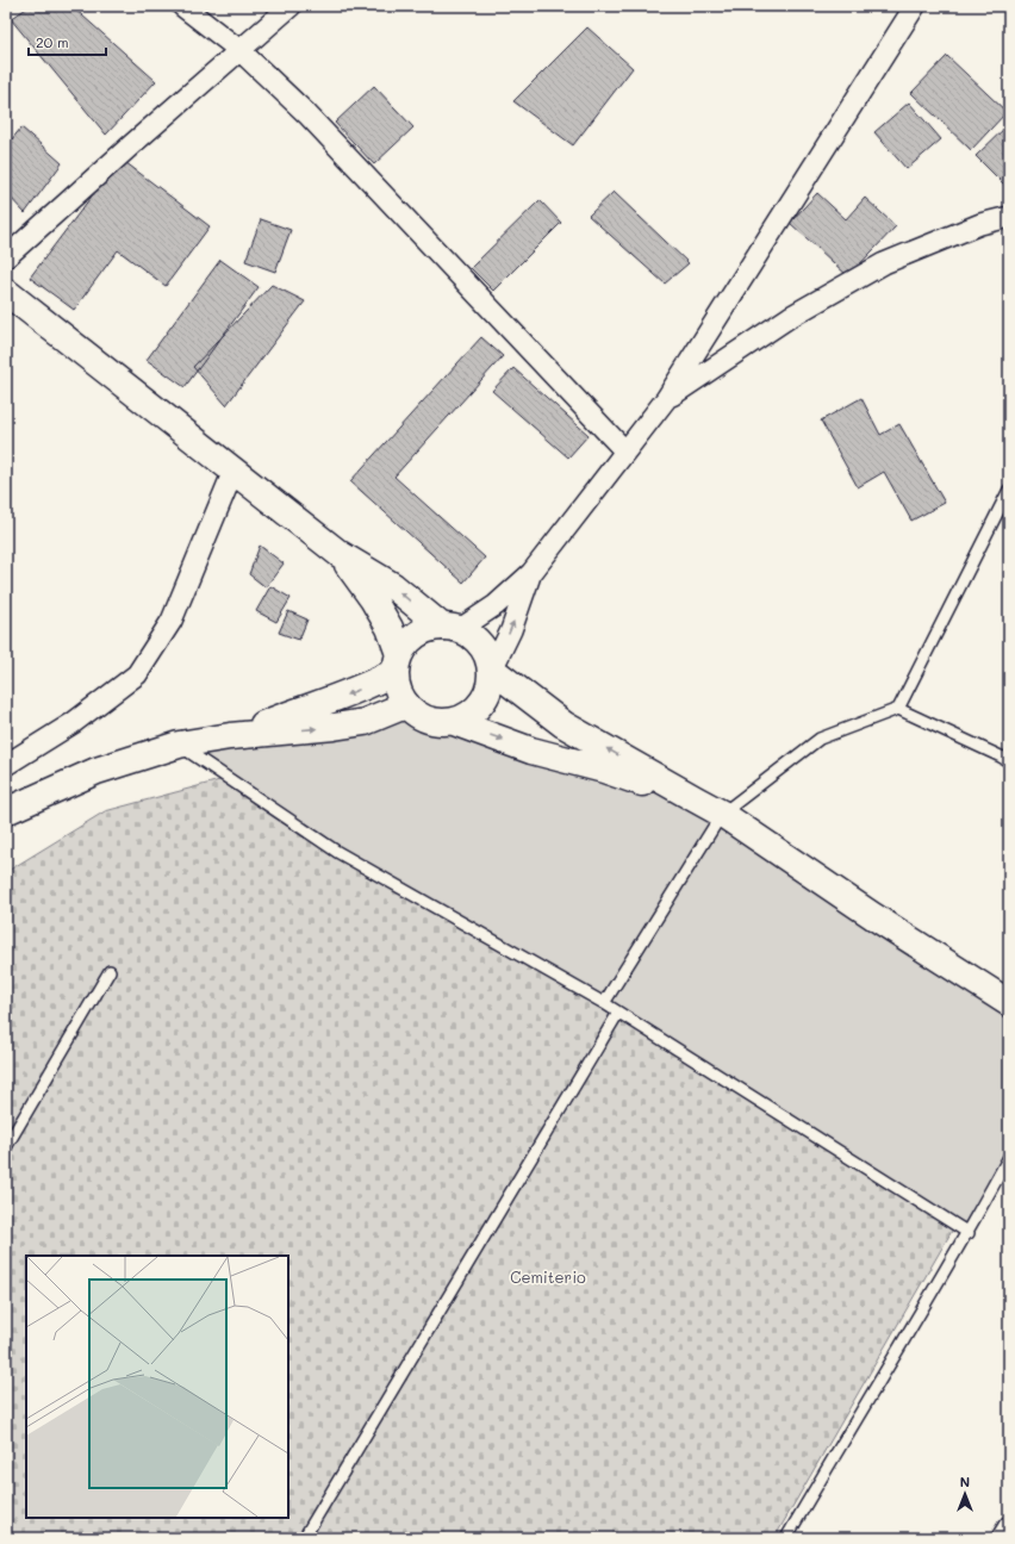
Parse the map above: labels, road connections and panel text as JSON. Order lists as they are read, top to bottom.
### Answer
{
  "parks": ["Cemiterio"],
  "scale_bar": "20 m",
  "north": "top"
}
